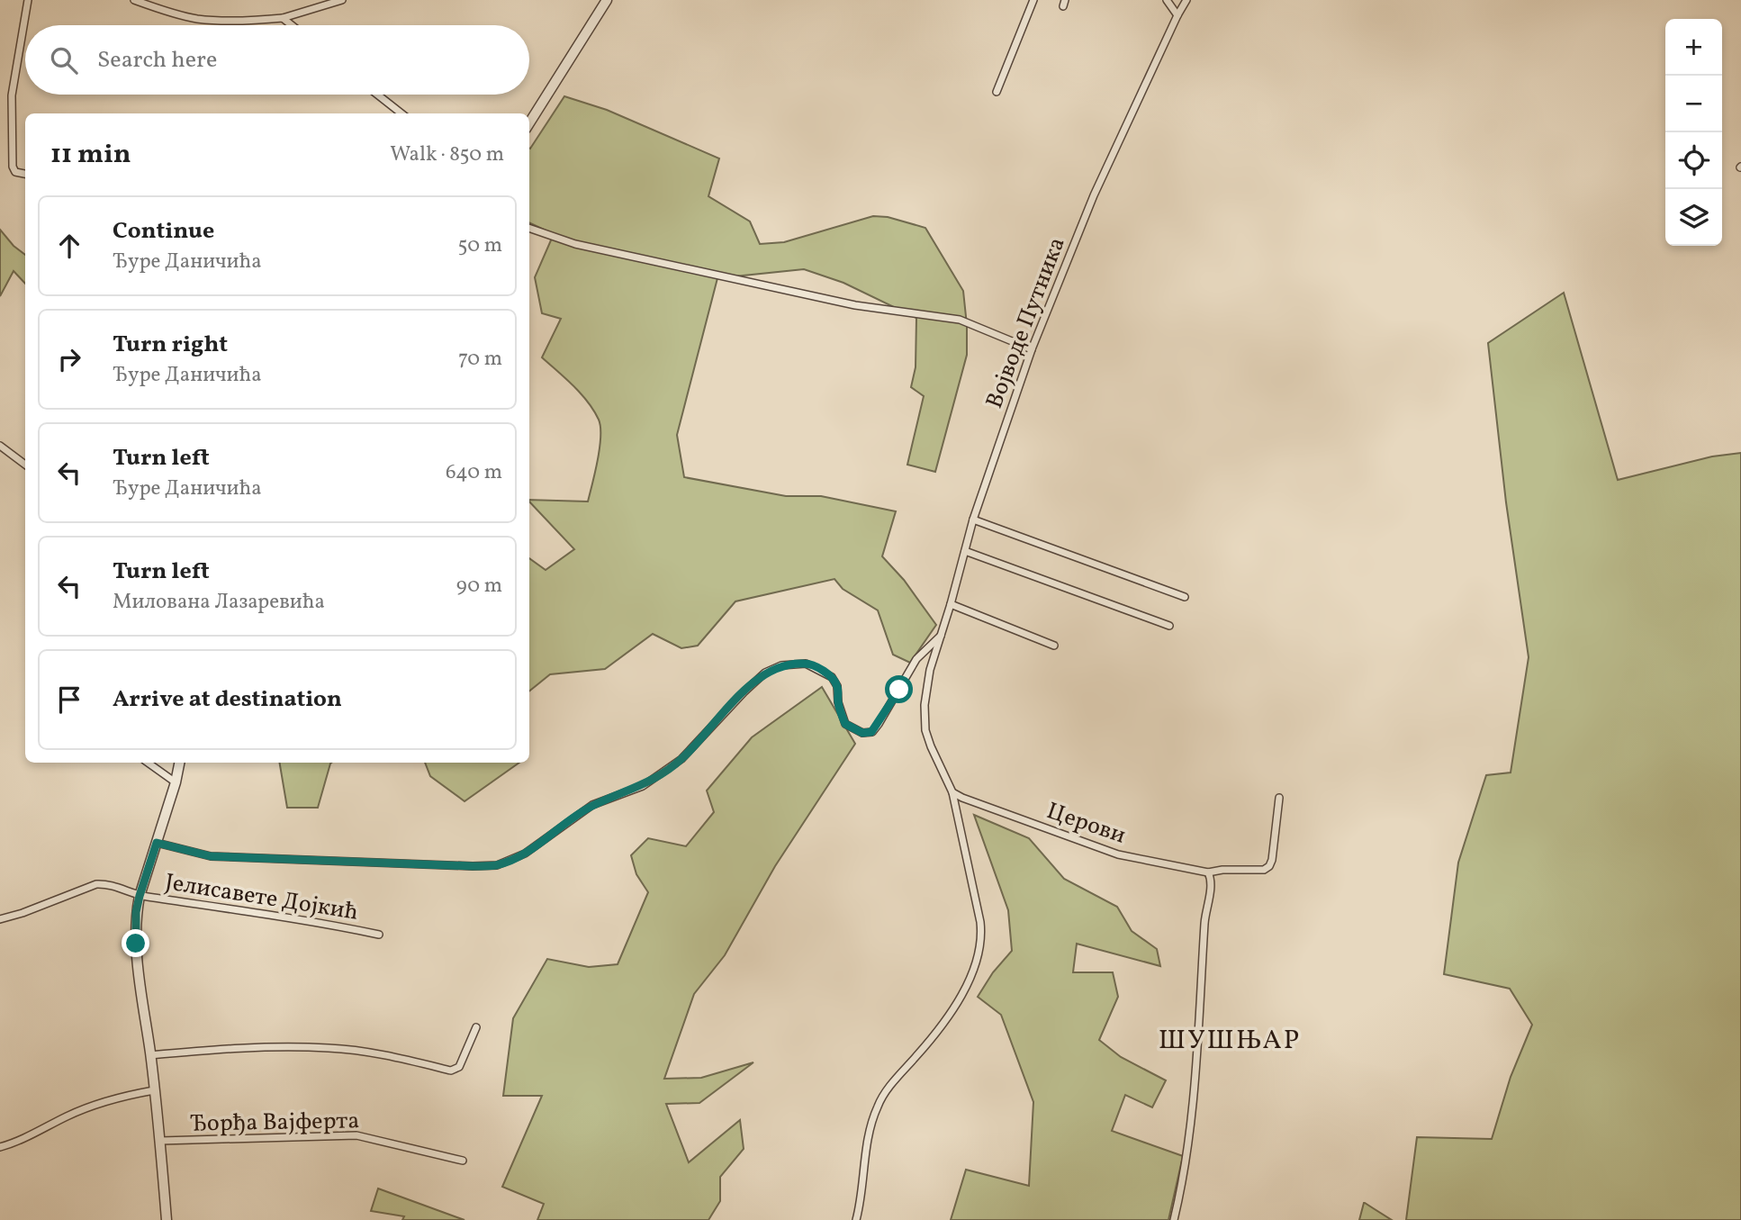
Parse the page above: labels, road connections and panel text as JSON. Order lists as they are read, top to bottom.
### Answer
{
  "streets": {
    "street": [
      "Војводе Путника",
      "Церови",
      "Јелисавете Дојкић",
      "Ђорђа Вајферта"
    ]
  },
  "crossings": [
    ["Војводе Путника", "Церови"]
  ],
  "districts": ["ШУШЊАР"],
  "page": {
    "map_buttons": ["+", "−"],
    "search": "Search here",
    "heading": ["11 min", "Walk · 850 m"],
    "list": [
      ["Continue", "Ђуре Даничића", "50 m"],
      ["Turn right", "Ђуре Даничића", "70 m"],
      ["Turn left", "Ђуре Даничића", "640 m"],
      ["Turn left", "Милована Лазаревића", "90 m"],
      "Arrive at destination"
    ]
  }
}
